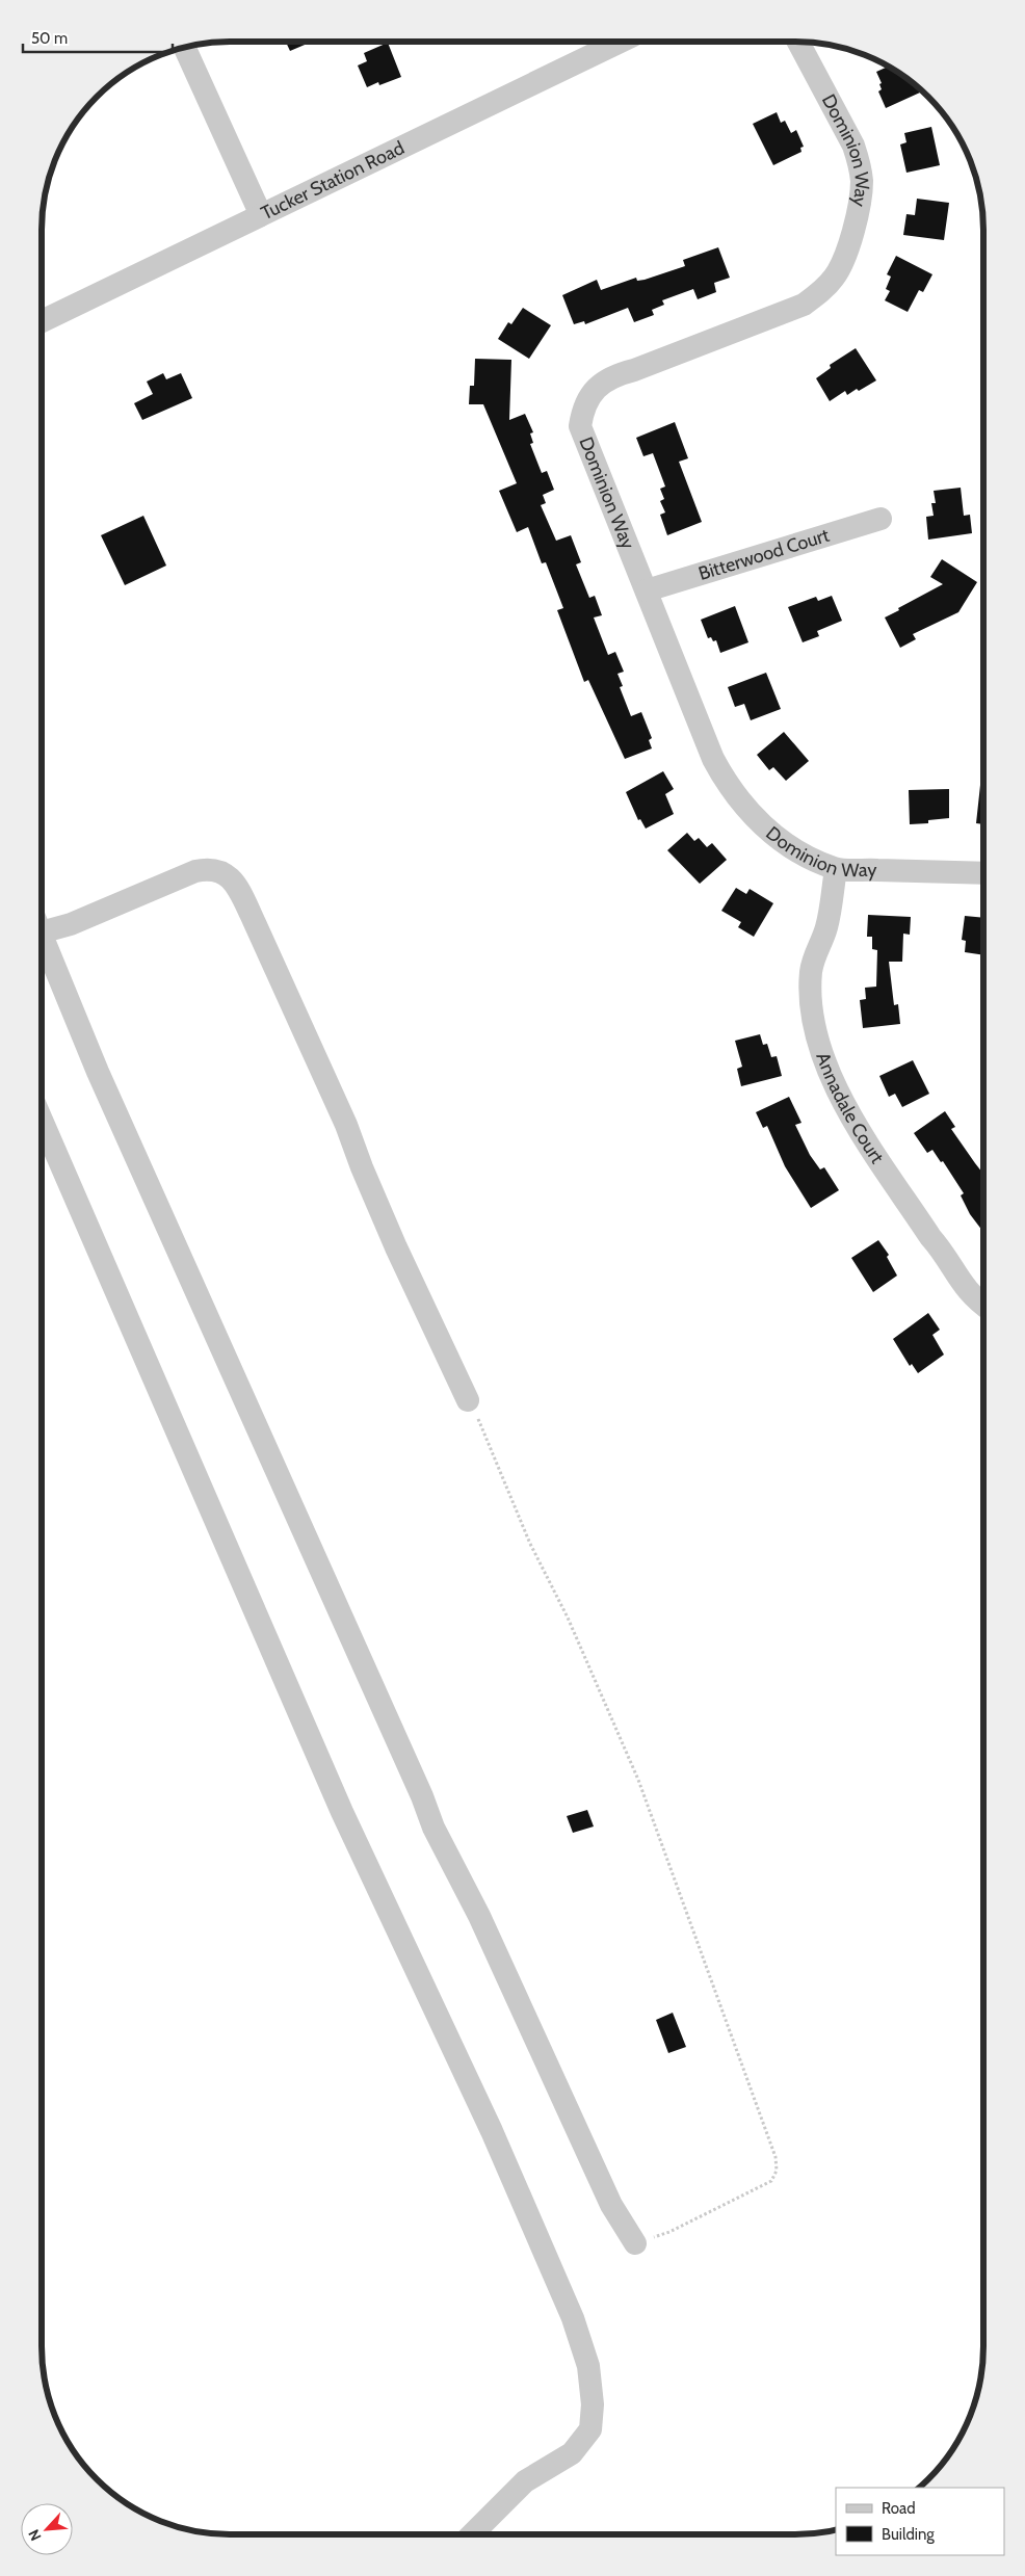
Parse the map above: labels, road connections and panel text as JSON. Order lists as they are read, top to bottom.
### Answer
{
  "streets": {
    "street": [
      "Dominion Way",
      "Tucker Station Road",
      "Bitterwood Court",
      "Annadale Court"
    ]
  },
  "crossings": [
    ["Dominion Way", "Bitterwood Court"],
    ["Dominion Way", "Annadale Court"]
  ],
  "legend": ["Road", "Building"],
  "scale_bar": "50 m",
  "north": "bottom left"
}
